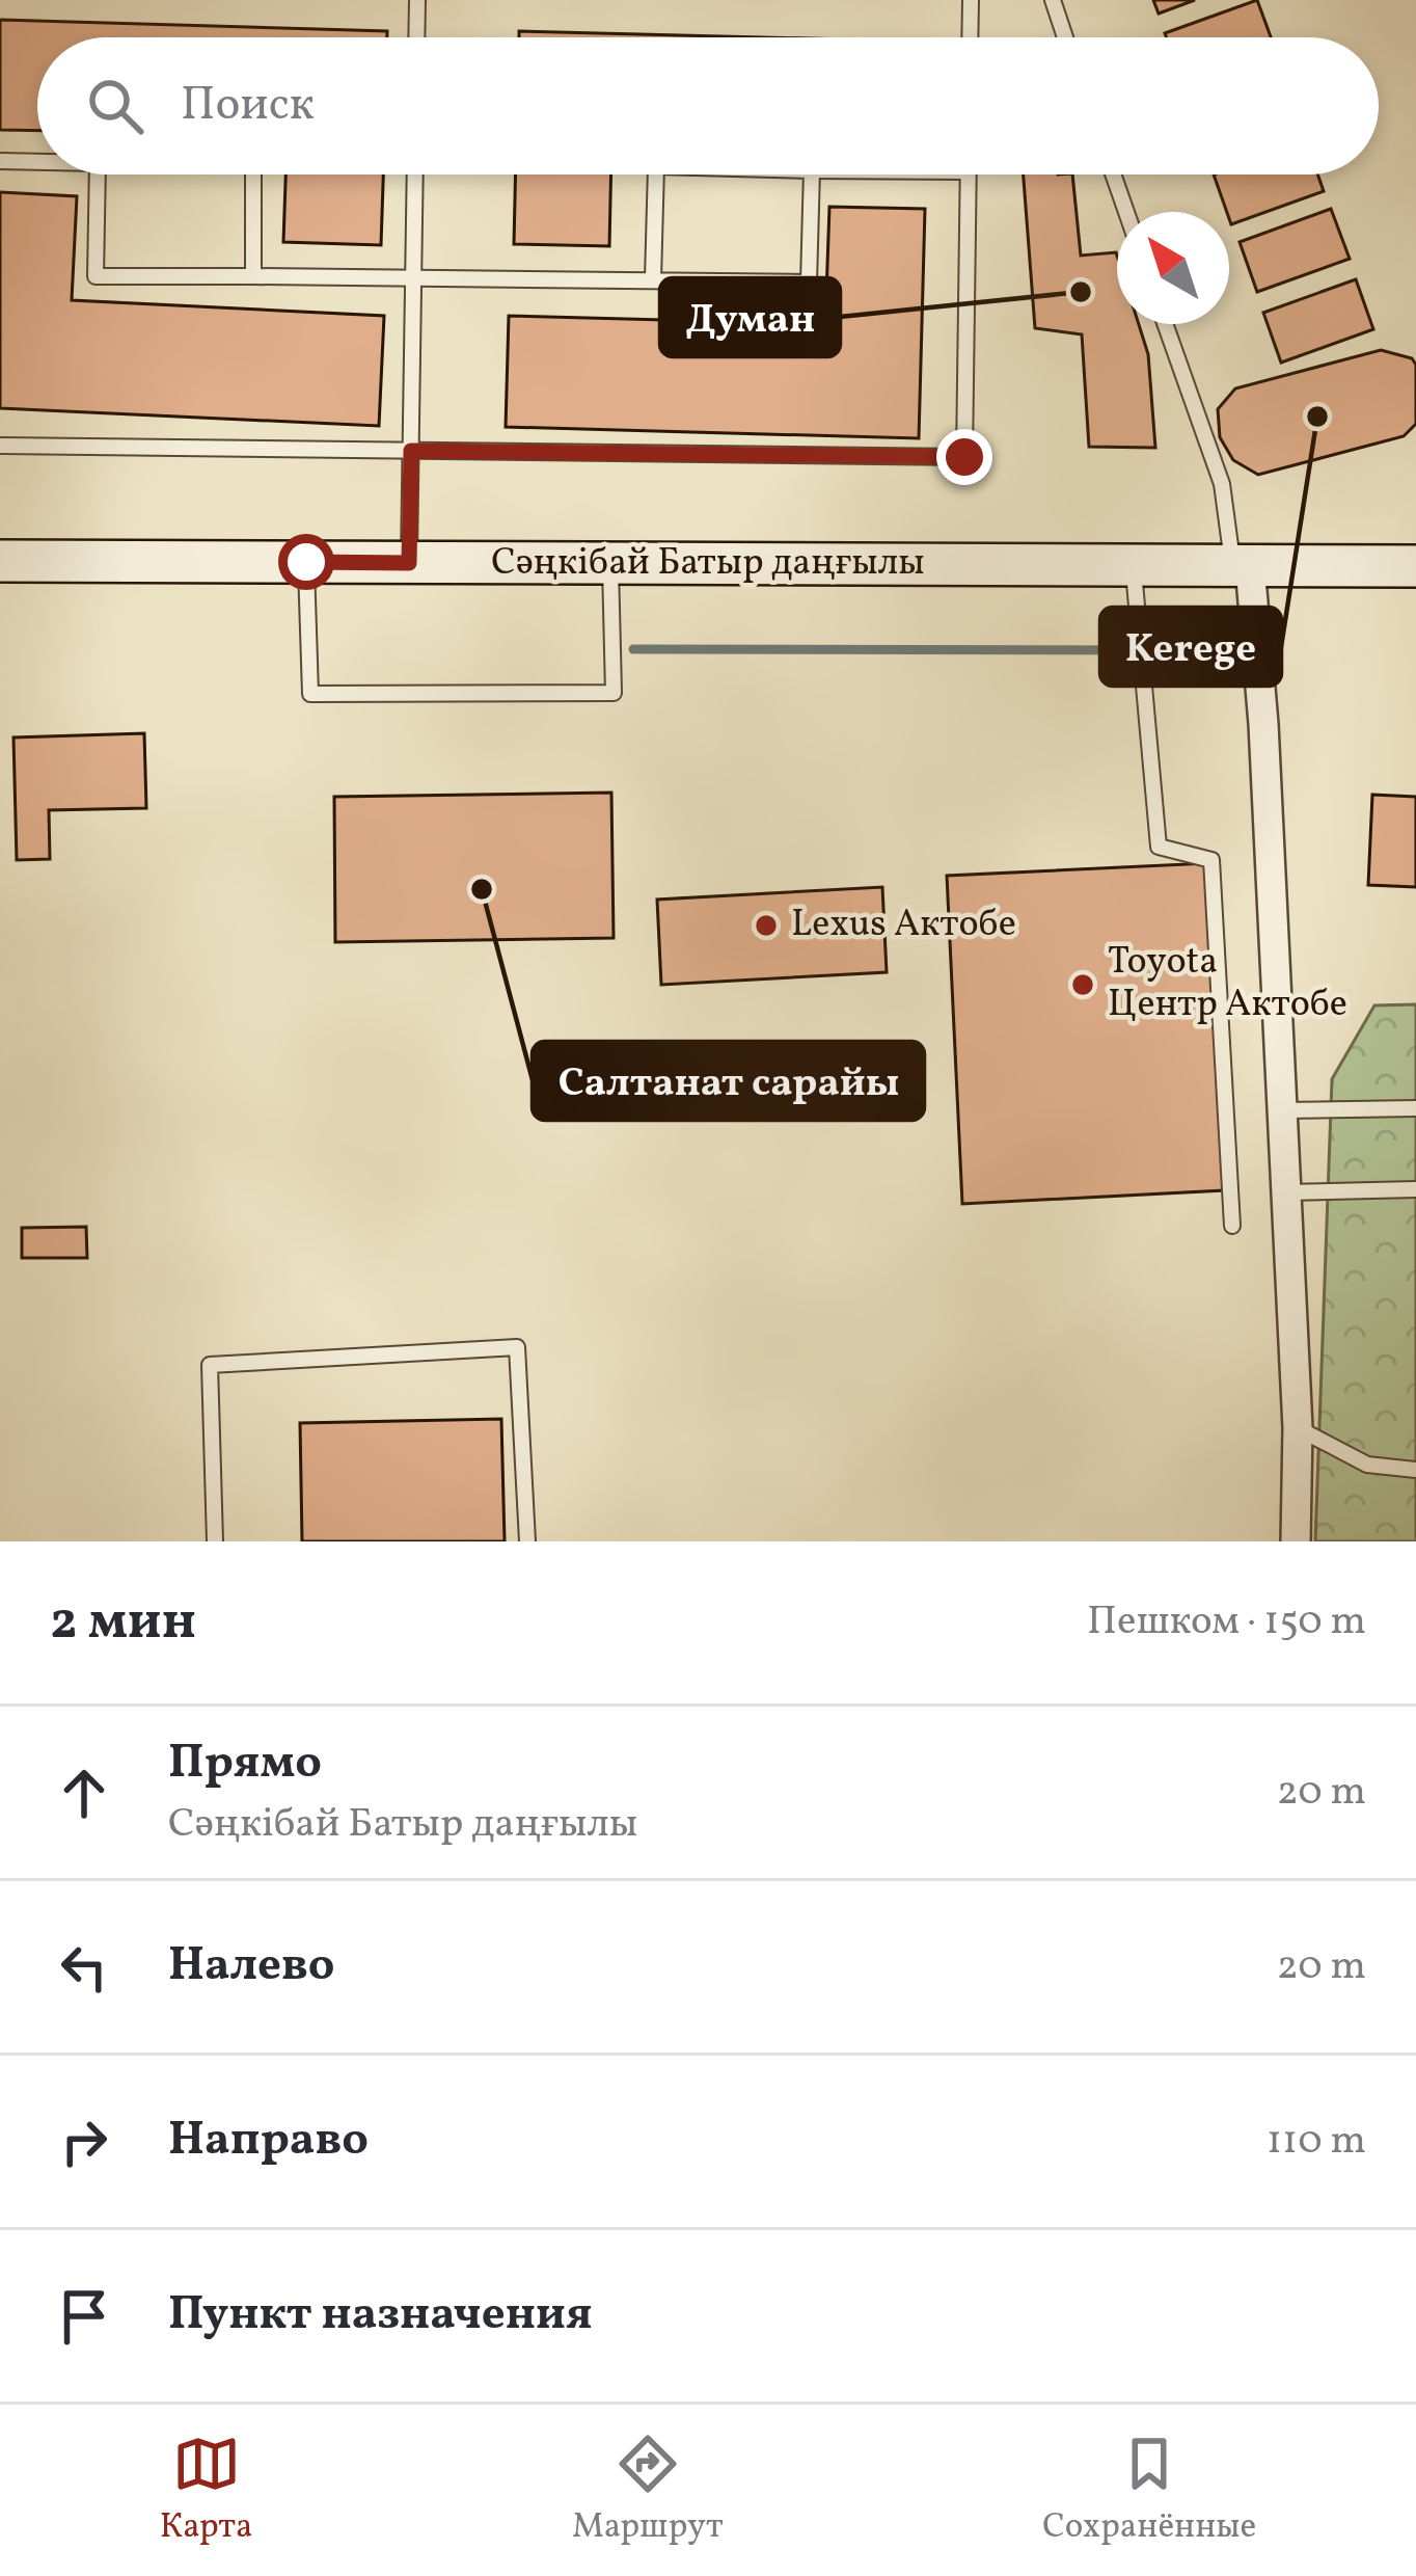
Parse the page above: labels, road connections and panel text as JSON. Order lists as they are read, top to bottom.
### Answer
{
  "streets": {
    "main road": ["Сәңкібай Батыр даңғылы"]
  },
  "places": [
    "Думан",
    "Kerege",
    "Салтанат сарайы",
    "Lexus Актобе",
    "Toyota Центр Актобе"
  ],
  "north": "top left",
  "page": {
    "search": "Поиск",
    "heading": ["2 мин", "Пешком · 150 m"],
    "list": [
      ["Прямо", "Сәңкібай Батыр даңғылы", "20 m"],
      ["Налево", "20 m"],
      ["Направо", "110 m"],
      "Пункт назначения"
    ],
    "nav": ["Карта", "Маршрут", "Сохранённые"]
  }
}
